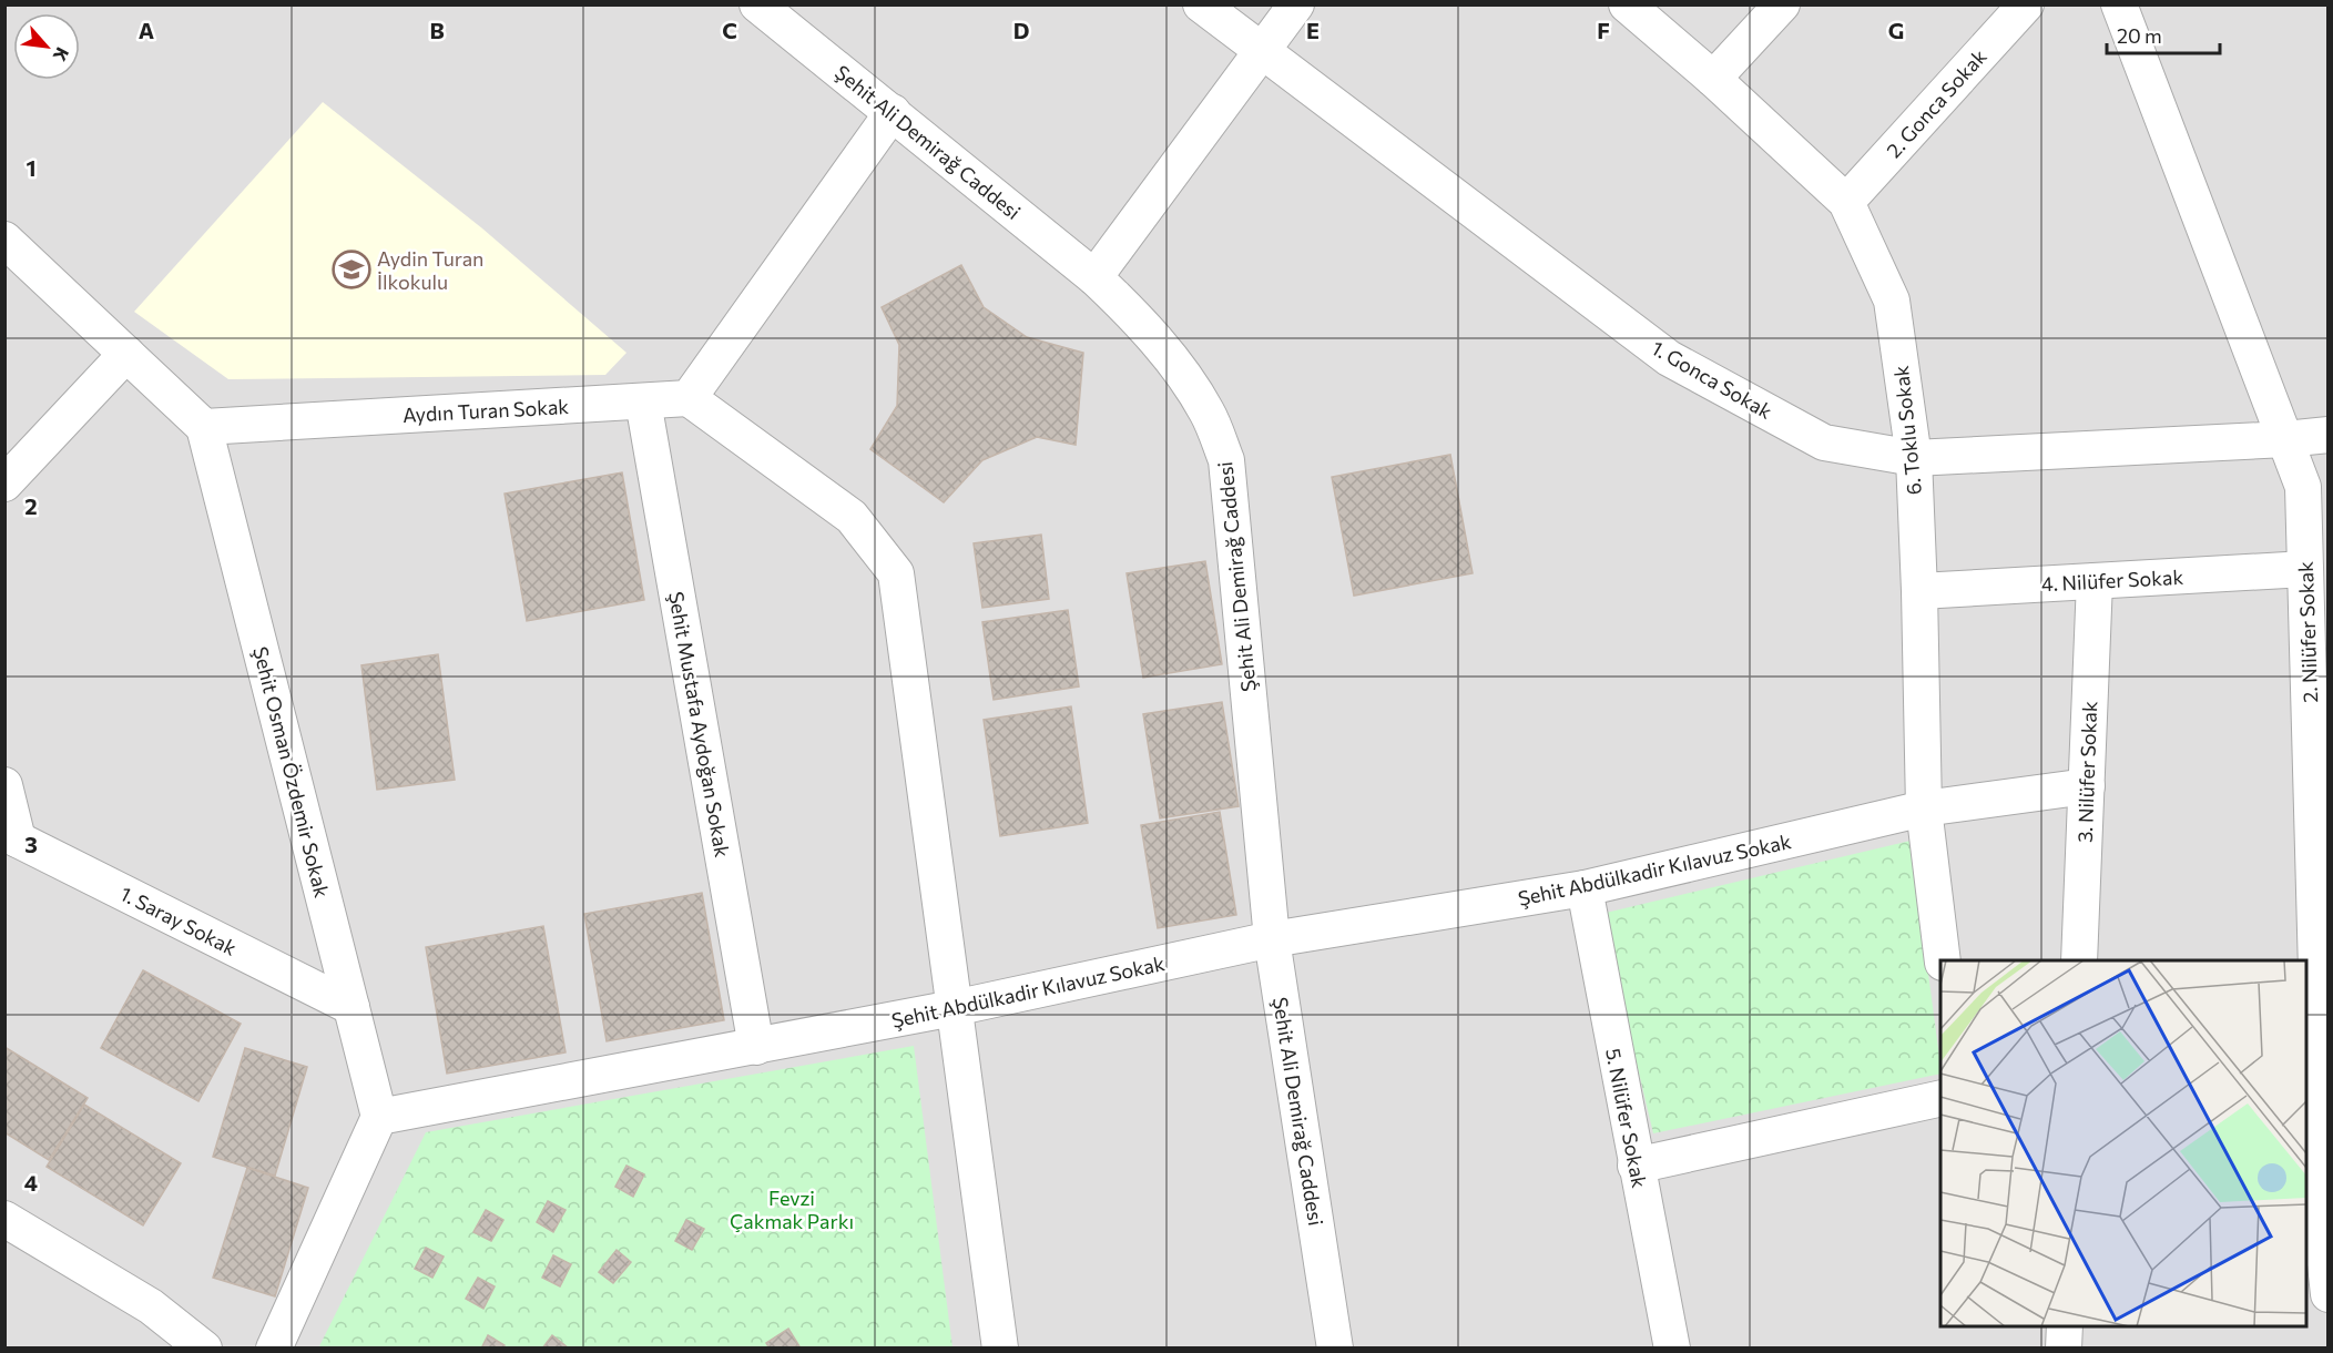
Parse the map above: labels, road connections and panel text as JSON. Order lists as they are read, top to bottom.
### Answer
{
  "streets": {
    "street": [
      "2. Gonca Sokak",
      "Şehit Ali Demirağ Caddesi",
      "1. Gonca Sokak",
      "Aydın Turan Sokak",
      "6. Toklu Sokak",
      "4. Nilüfer Sokak",
      "2. Nilüfer Sokak",
      "Şehit Mustafa Aydoğan Sokak",
      "Şehit Osman Özdemir Sokak",
      "3. Nilüfer Sokak",
      "Şehit Abdülkadir Kılavuz Sokak",
      "1. Saray Sokak",
      "5. Nilüfer Sokak"
    ]
  },
  "crossings": [
    ["2. Gonca Sokak", "6. Toklu Sokak"],
    ["Şehit Ali Demirağ Caddesi", "Şehit Abdülkadir Kılavuz Sokak"],
    ["1. Gonca Sokak", "6. Toklu Sokak"],
    ["1. Gonca Sokak", "2. Nilüfer Sokak"],
    ["Aydın Turan Sokak", "Şehit Mustafa Aydoğan Sokak"],
    ["Aydın Turan Sokak", "Şehit Osman Özdemir Sokak"],
    ["6. Toklu Sokak", "4. Nilüfer Sokak"],
    ["6. Toklu Sokak", "Şehit Abdülkadir Kılavuz Sokak"],
    ["4. Nilüfer Sokak", "2. Nilüfer Sokak"],
    ["4. Nilüfer Sokak", "3. Nilüfer Sokak"],
    ["Şehit Mustafa Aydoğan Sokak", "Şehit Abdülkadir Kılavuz Sokak"],
    ["Şehit Osman Özdemir Sokak", "Şehit Abdülkadir Kılavuz Sokak"],
    ["Şehit Osman Özdemir Sokak", "1. Saray Sokak"],
    ["3. Nilüfer Sokak", "Şehit Abdülkadir Kılavuz Sokak"],
    ["Şehit Abdülkadir Kılavuz Sokak", "5. Nilüfer Sokak"]
  ],
  "parks": ["Fevzi Çakmak Parkı"],
  "places": {
    "school or university": ["Aydin Turan İlkokulu"]
  },
  "scale_bar": "20 m",
  "north": "bottom right",
  "grid": {
    "columns": [
      "A",
      "B",
      "C",
      "D",
      "E",
      "F",
      "G"
    ],
    "rows": [
      "1",
      "2",
      "3",
      "4"
    ]
  }
}
